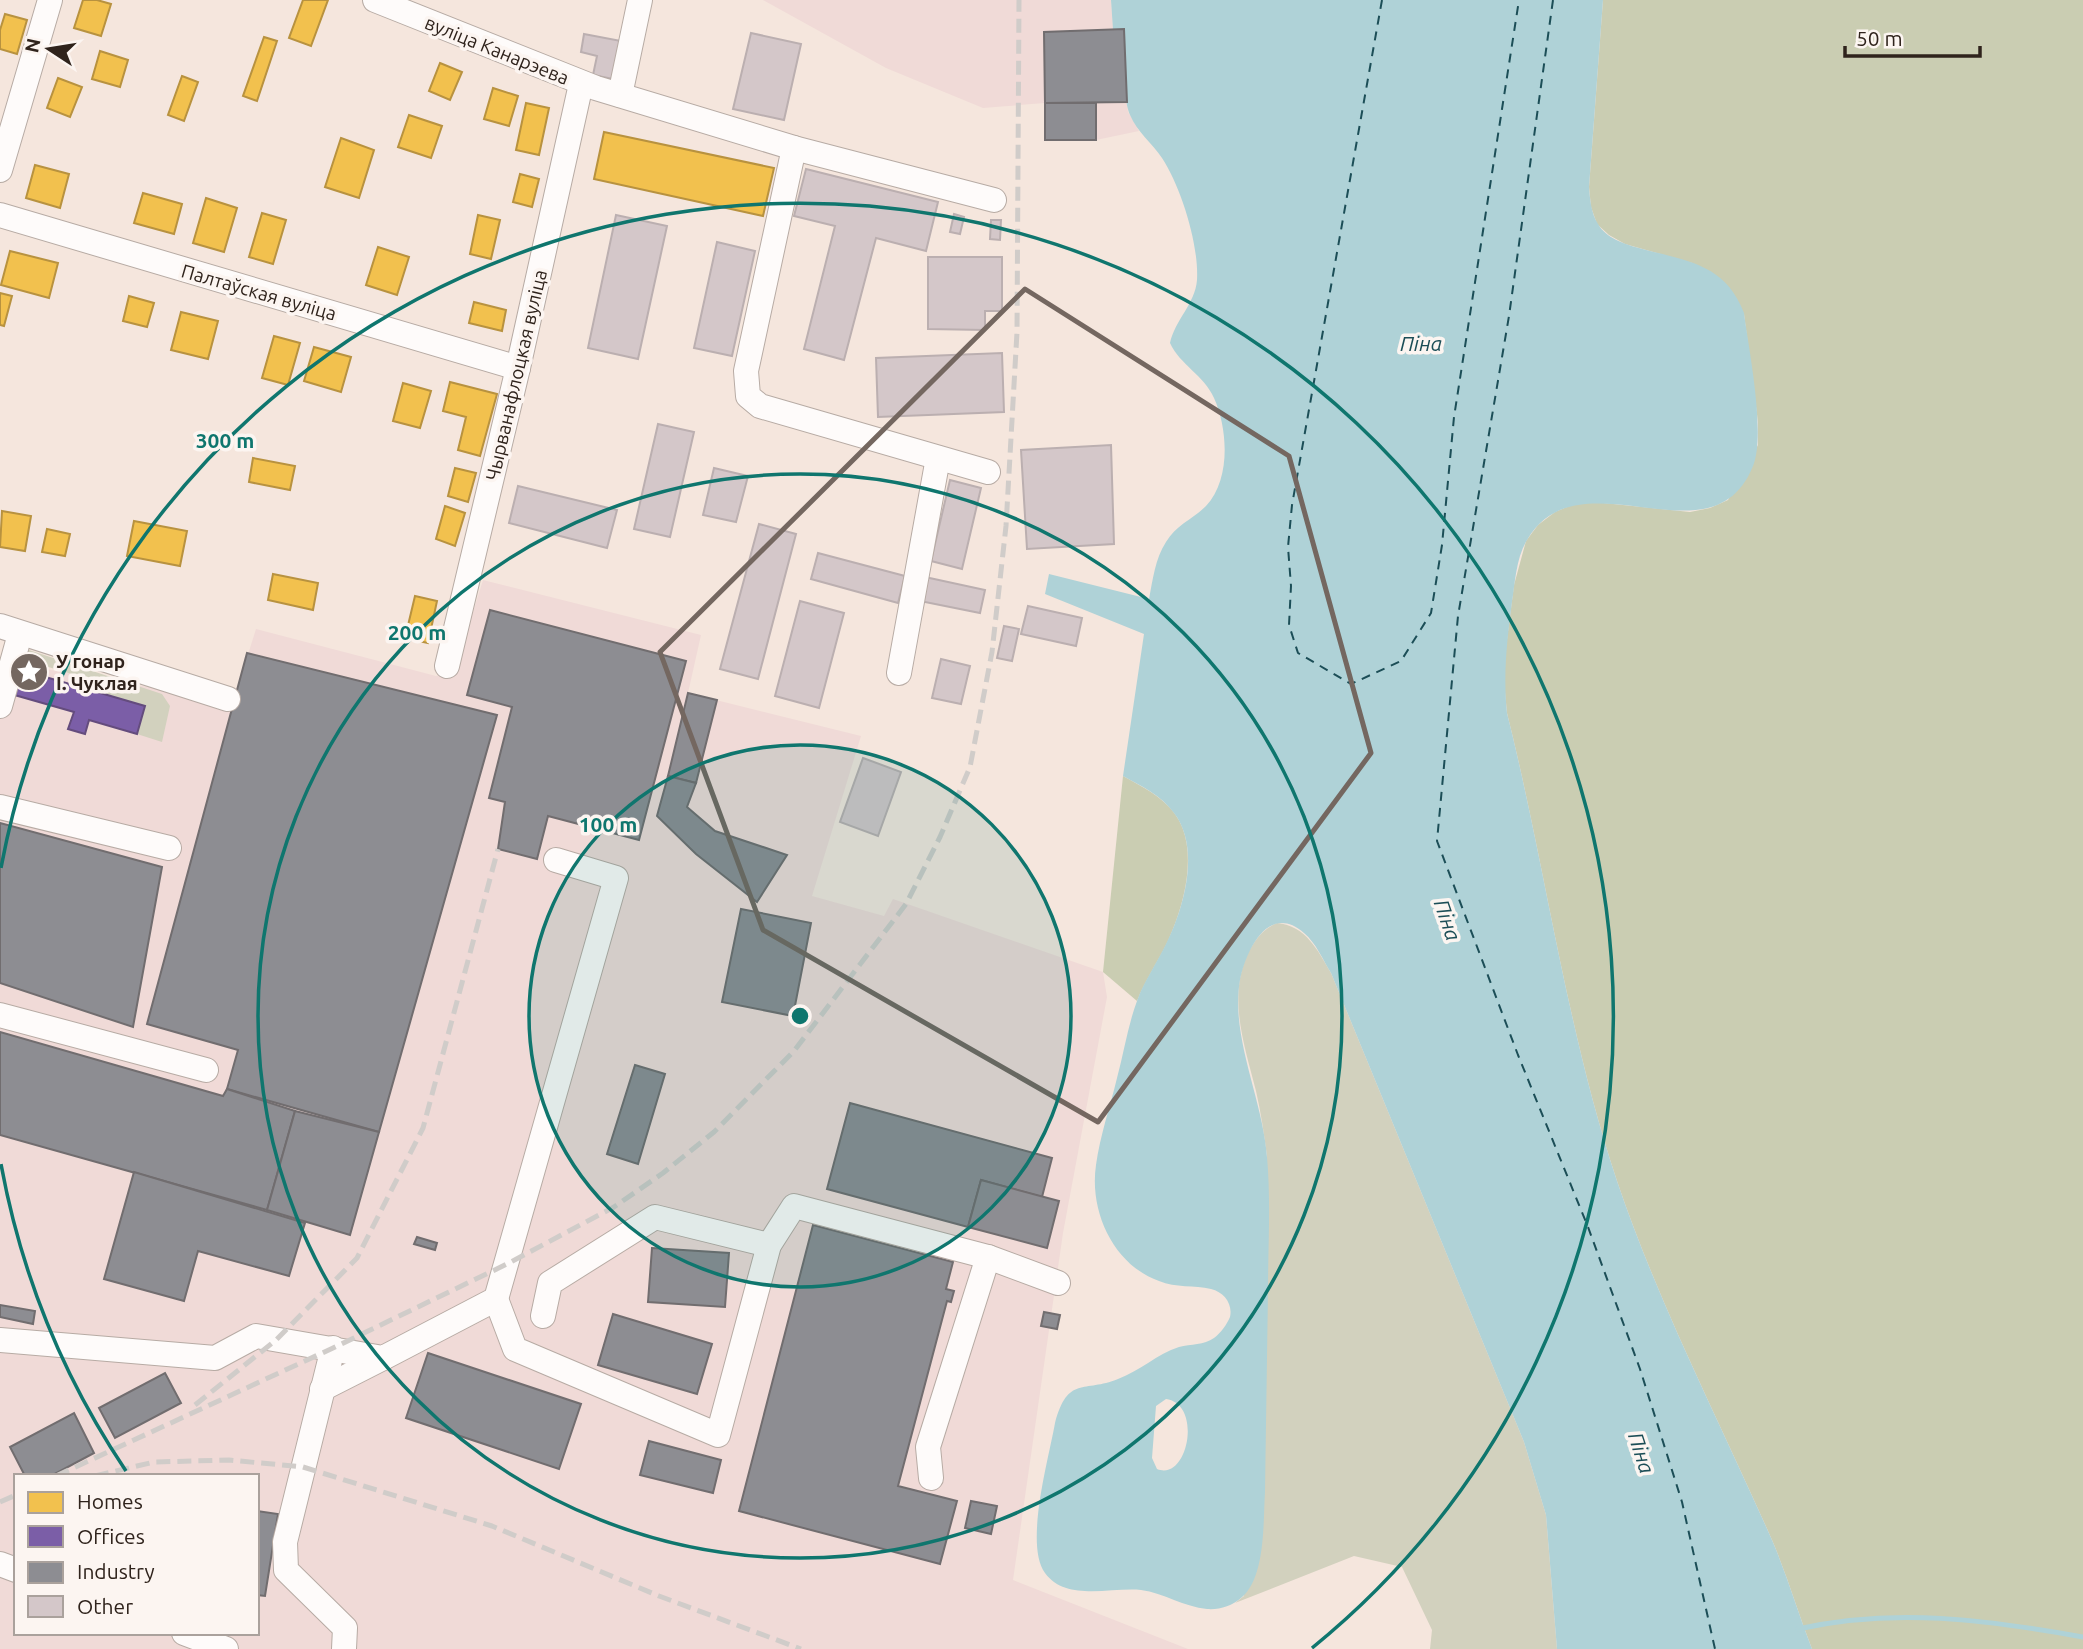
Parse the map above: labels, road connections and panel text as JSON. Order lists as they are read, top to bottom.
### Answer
{
  "streets": {
    "street": ["вуліца Канарэева", "Палтаўская вуліца", "Чырванафлоцкая вуліца"]
  },
  "crossings": [
    ["вуліца Канарэева", "Чырванафлоцкая вуліца"],
    ["Палтаўская вуліца", "Чырванафлоцкая вуліца"]
  ],
  "water": ["Піна"],
  "places": {
    "place": ["У гонар І. Чуклая"]
  },
  "legend": [
    "Homes",
    "Offices",
    "Industry",
    "Other"
  ],
  "scale_bar": "50 m",
  "north": "left",
  "rings": ["300 m", "200 m", "100 m"]
}
